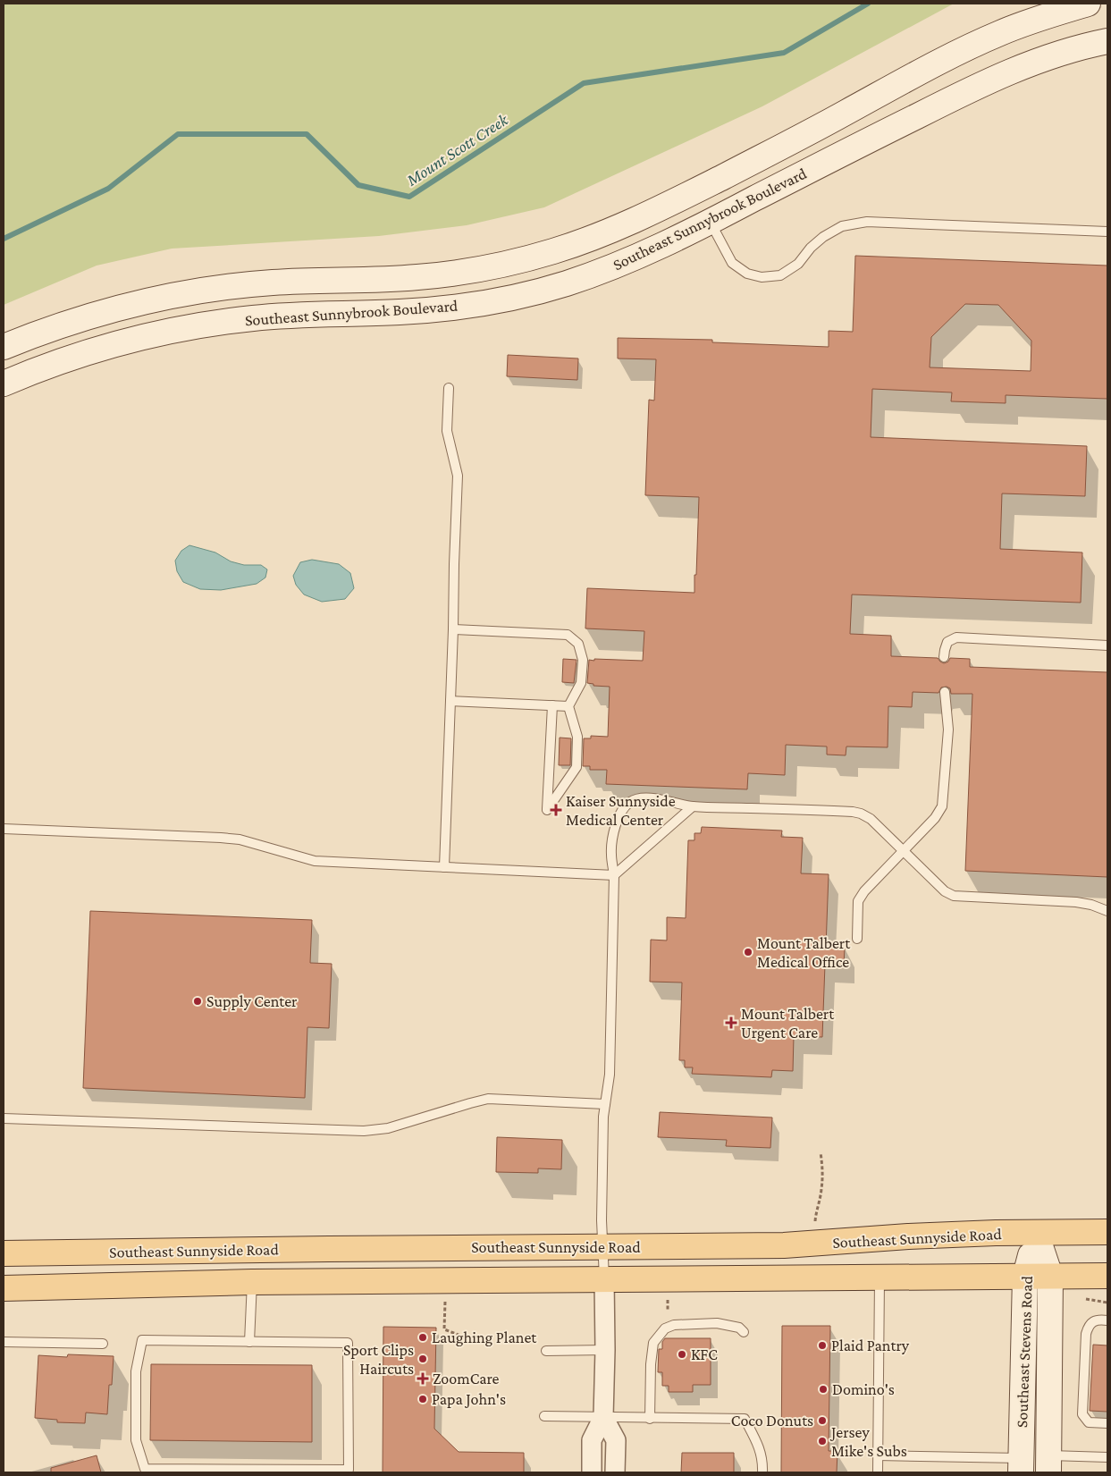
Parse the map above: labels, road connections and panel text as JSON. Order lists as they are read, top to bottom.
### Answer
{
  "streets": {
    "main road": ["Southeast Sunnybrook Boulevard", "Southeast Sunnyside Road", "Southeast Stevens Road"]
  },
  "crossings": [
    ["Southeast Sunnyside Road", "Southeast Stevens Road"]
  ],
  "water": ["Mount Scott Creek"],
  "places": {
    "health": ["Kaiser Sunnyside Medical Center", "Mount Talbert Urgent Care", "ZoomCare"],
    "other": [
      "Mount Talbert Medical Office",
      "Supply Center",
      "Laughing Planet",
      "Plaid Pantry",
      "KFC",
      "Sport Clips Haircuts",
      "Domino's",
      "Papa John's",
      "Coco Donuts",
      "Jersey Mike's Subs"
    ]
  }
}
